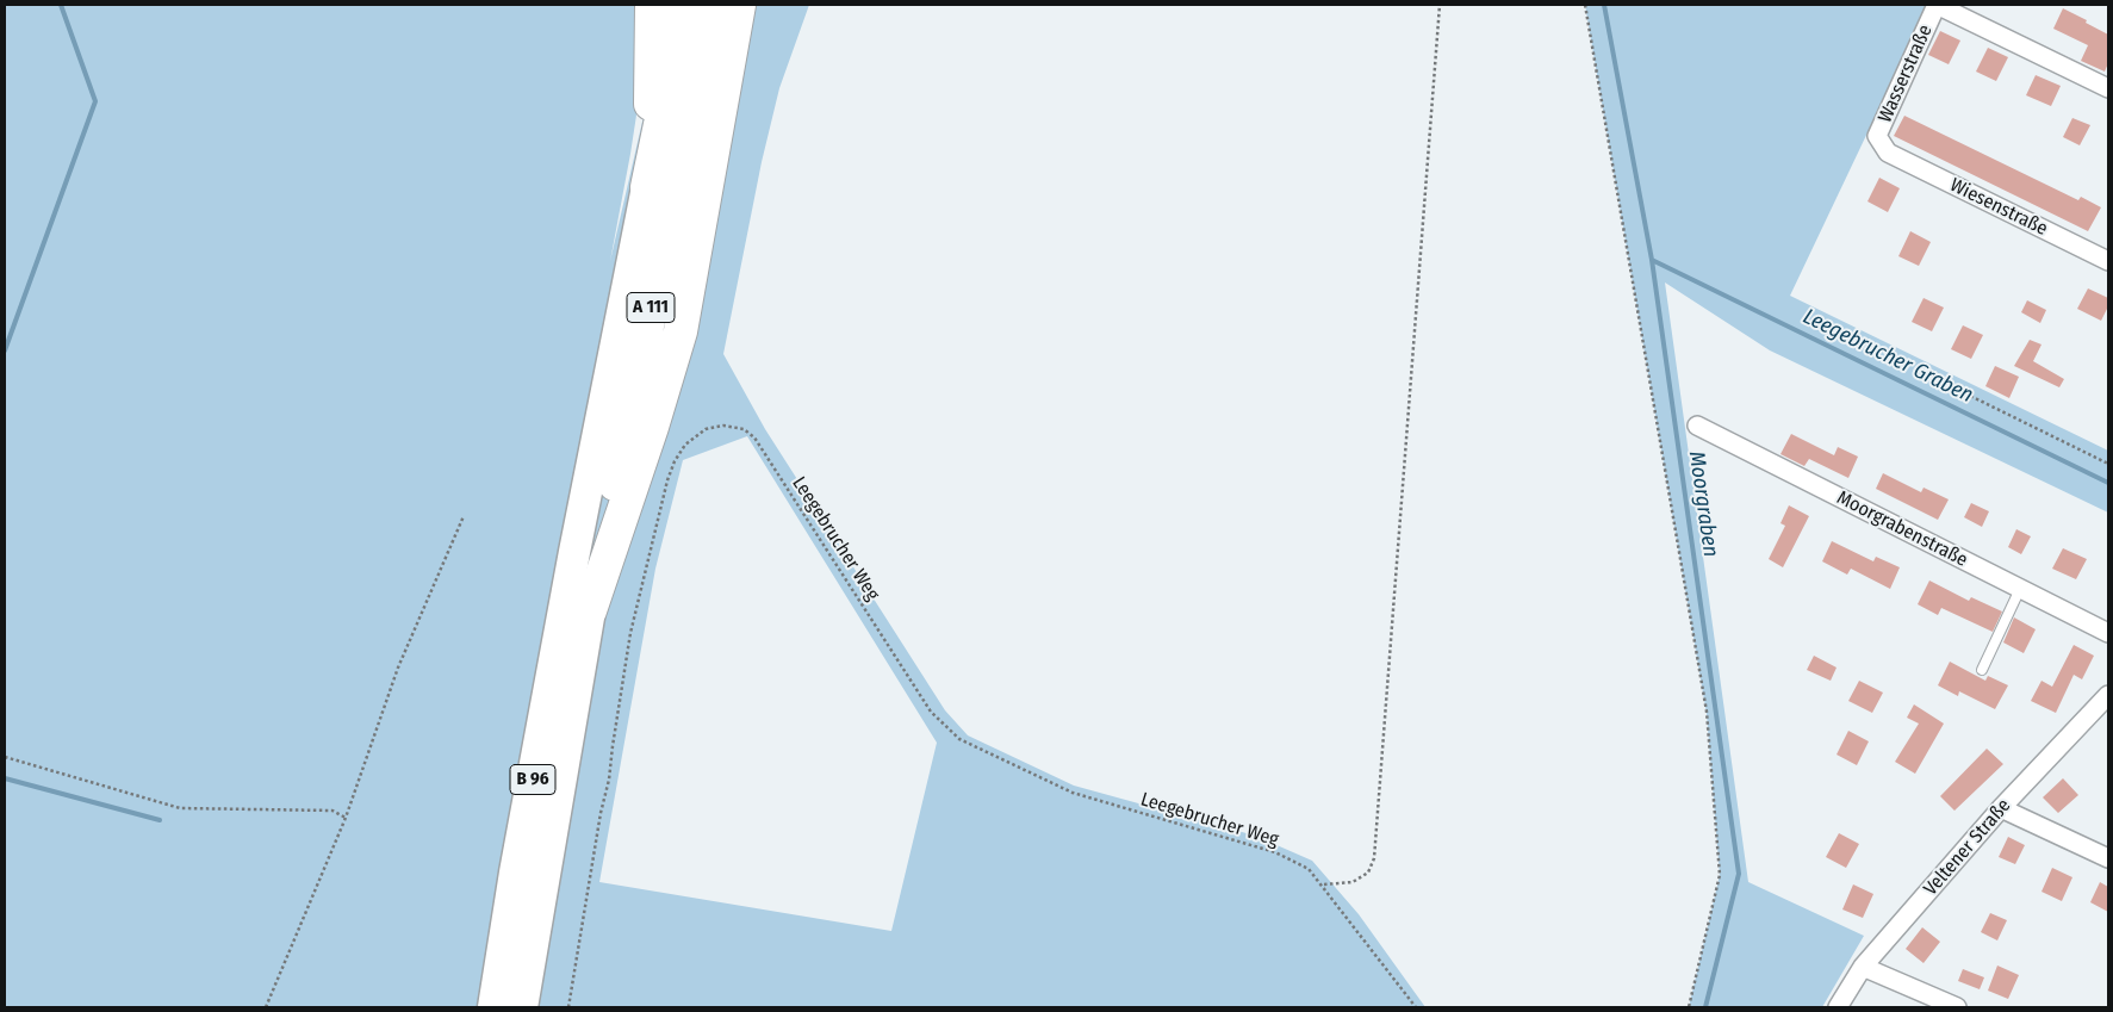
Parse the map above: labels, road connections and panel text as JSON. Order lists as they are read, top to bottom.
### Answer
{
  "streets": {
    "highway": ["A 111", "B 96"],
    "street": [
      "Wasserstraße",
      "Wiesenstraße",
      "Moorgrabenstraße",
      "Veltener Straße"
    ],
    "path": ["Leegebrucher Weg"]
  },
  "crossings": [
    ["Wasserstraße", "Wiesenstraße"],
    ["A 111", "B 96"]
  ],
  "water": ["Leegebrucher Graben", "Moorgraben"]
}
